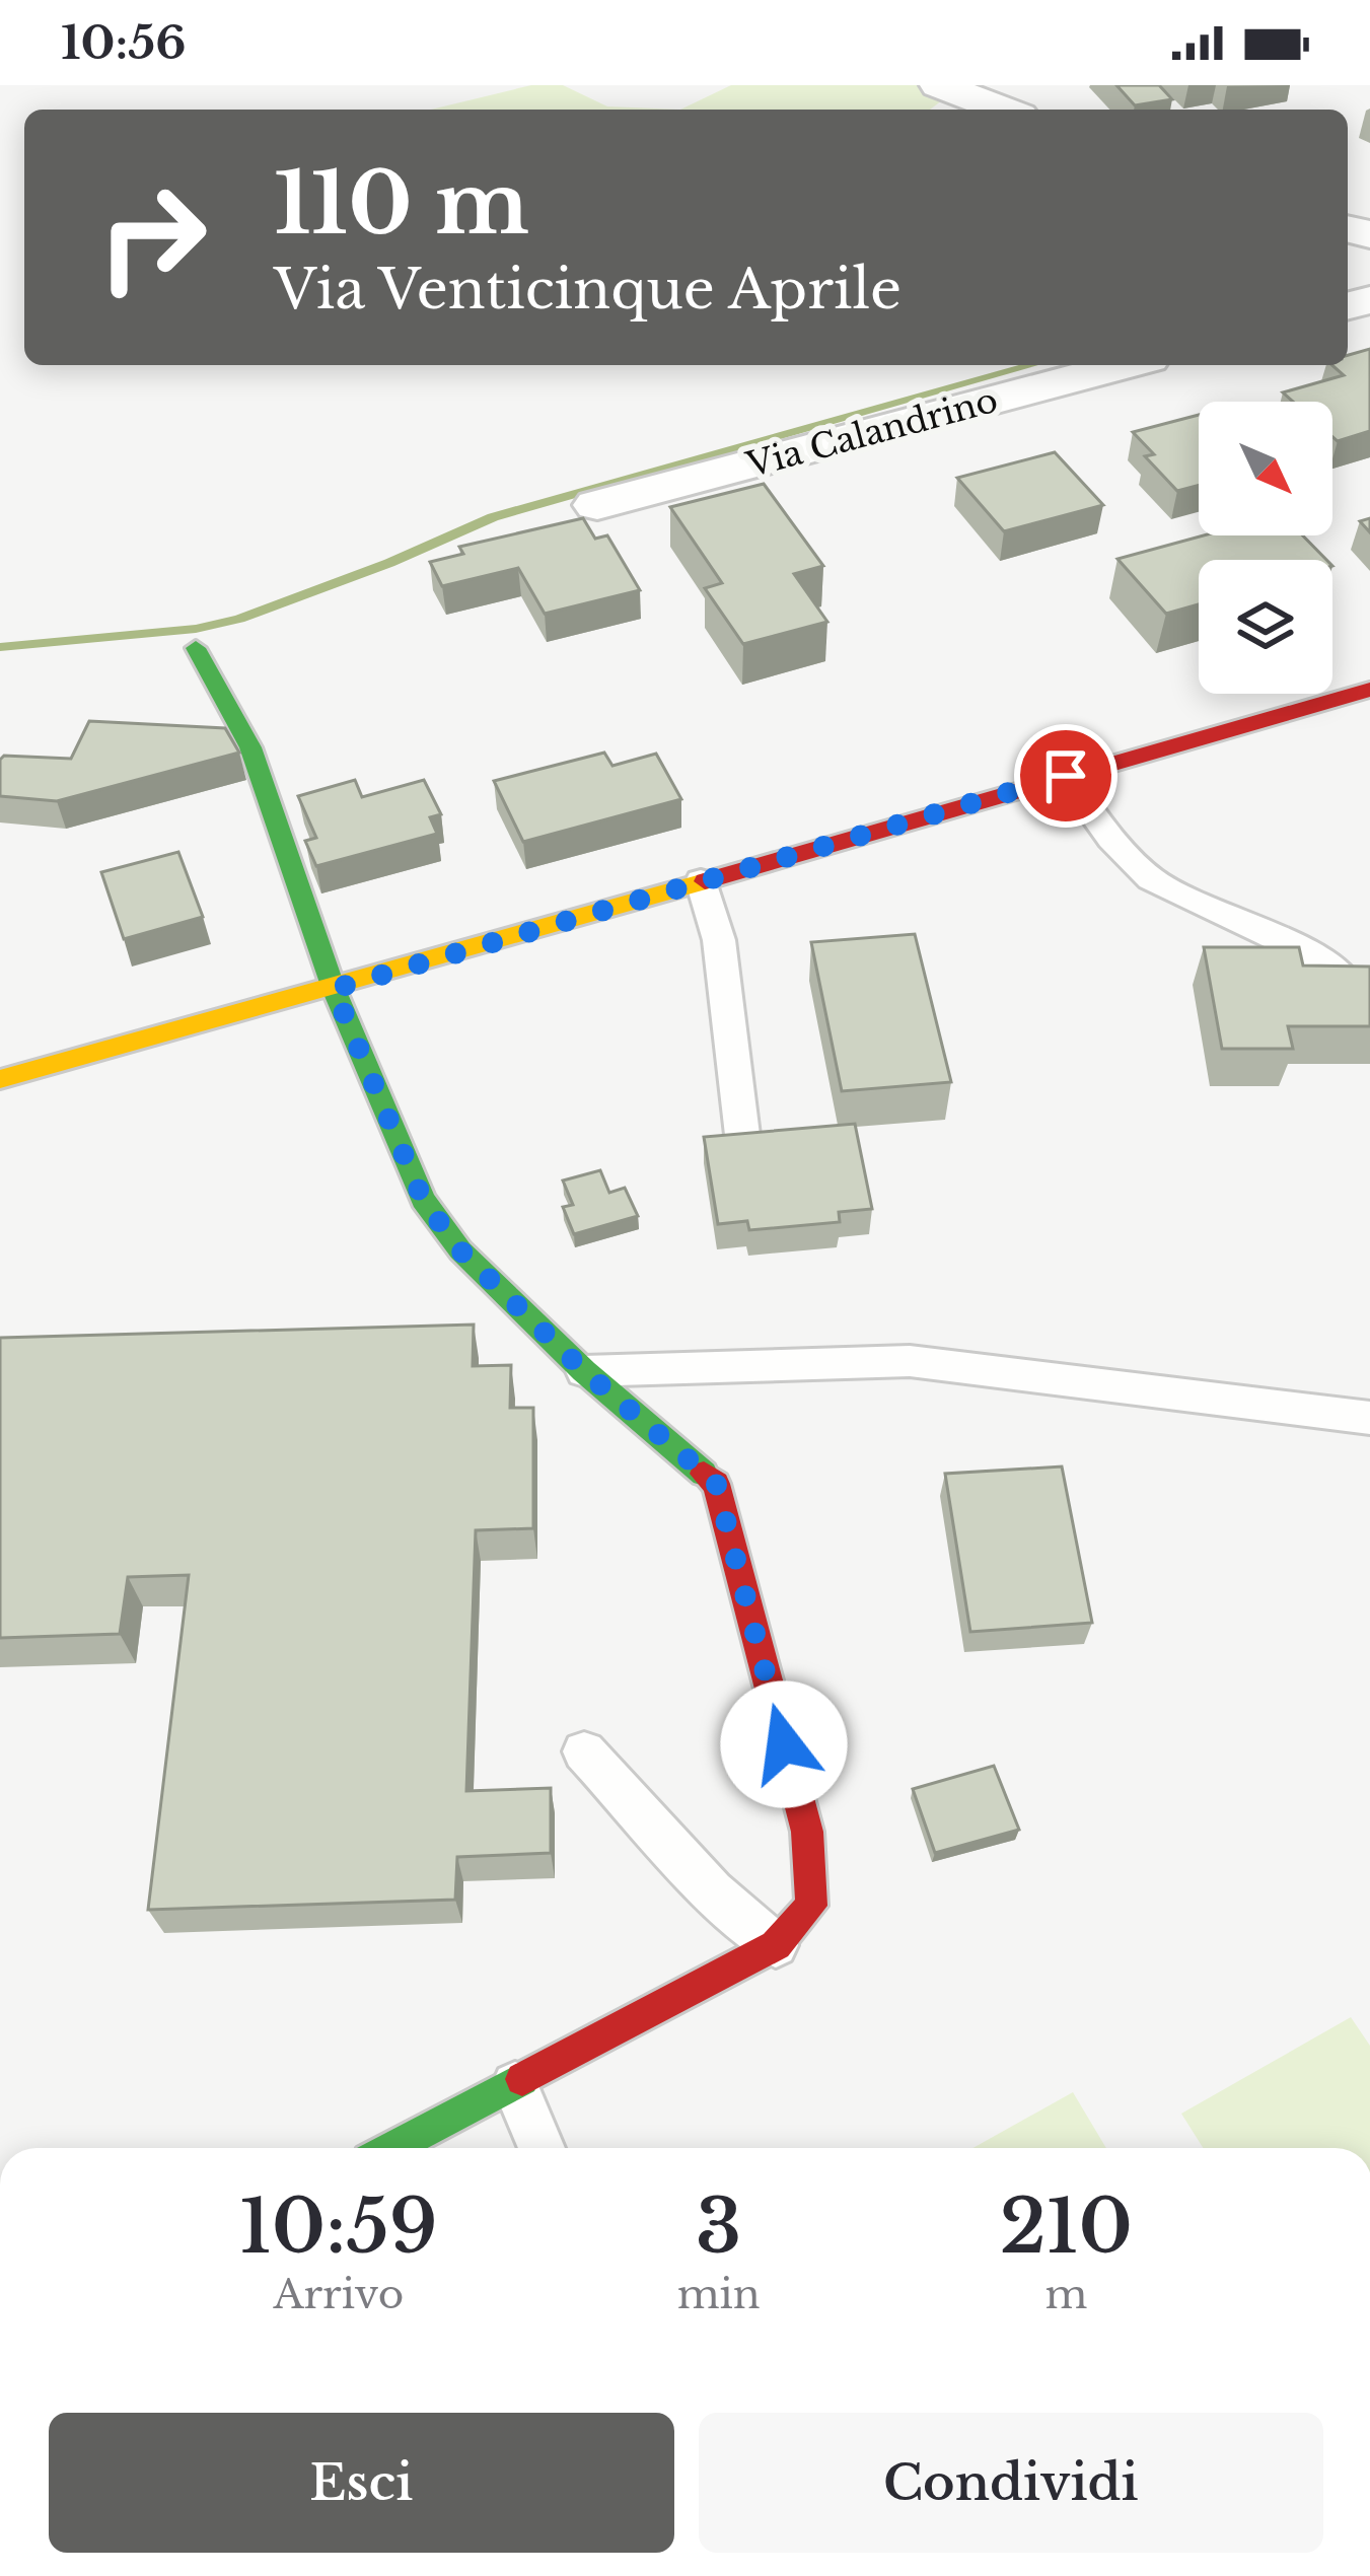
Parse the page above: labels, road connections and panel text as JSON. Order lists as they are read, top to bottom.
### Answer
{
  "streets": {
    "street": ["Via Calandrino"]
  },
  "north": "bottom right",
  "page": {
    "status": "10:56",
    "turn": ["110 m", "Via Venticinque Aprile"],
    "eta": [
      "10:59",
      "Arrivo",
      "3",
      "min",
      "210",
      "m"
    ],
    "buttons": ["Esci", "Condividi"]
  }
}
